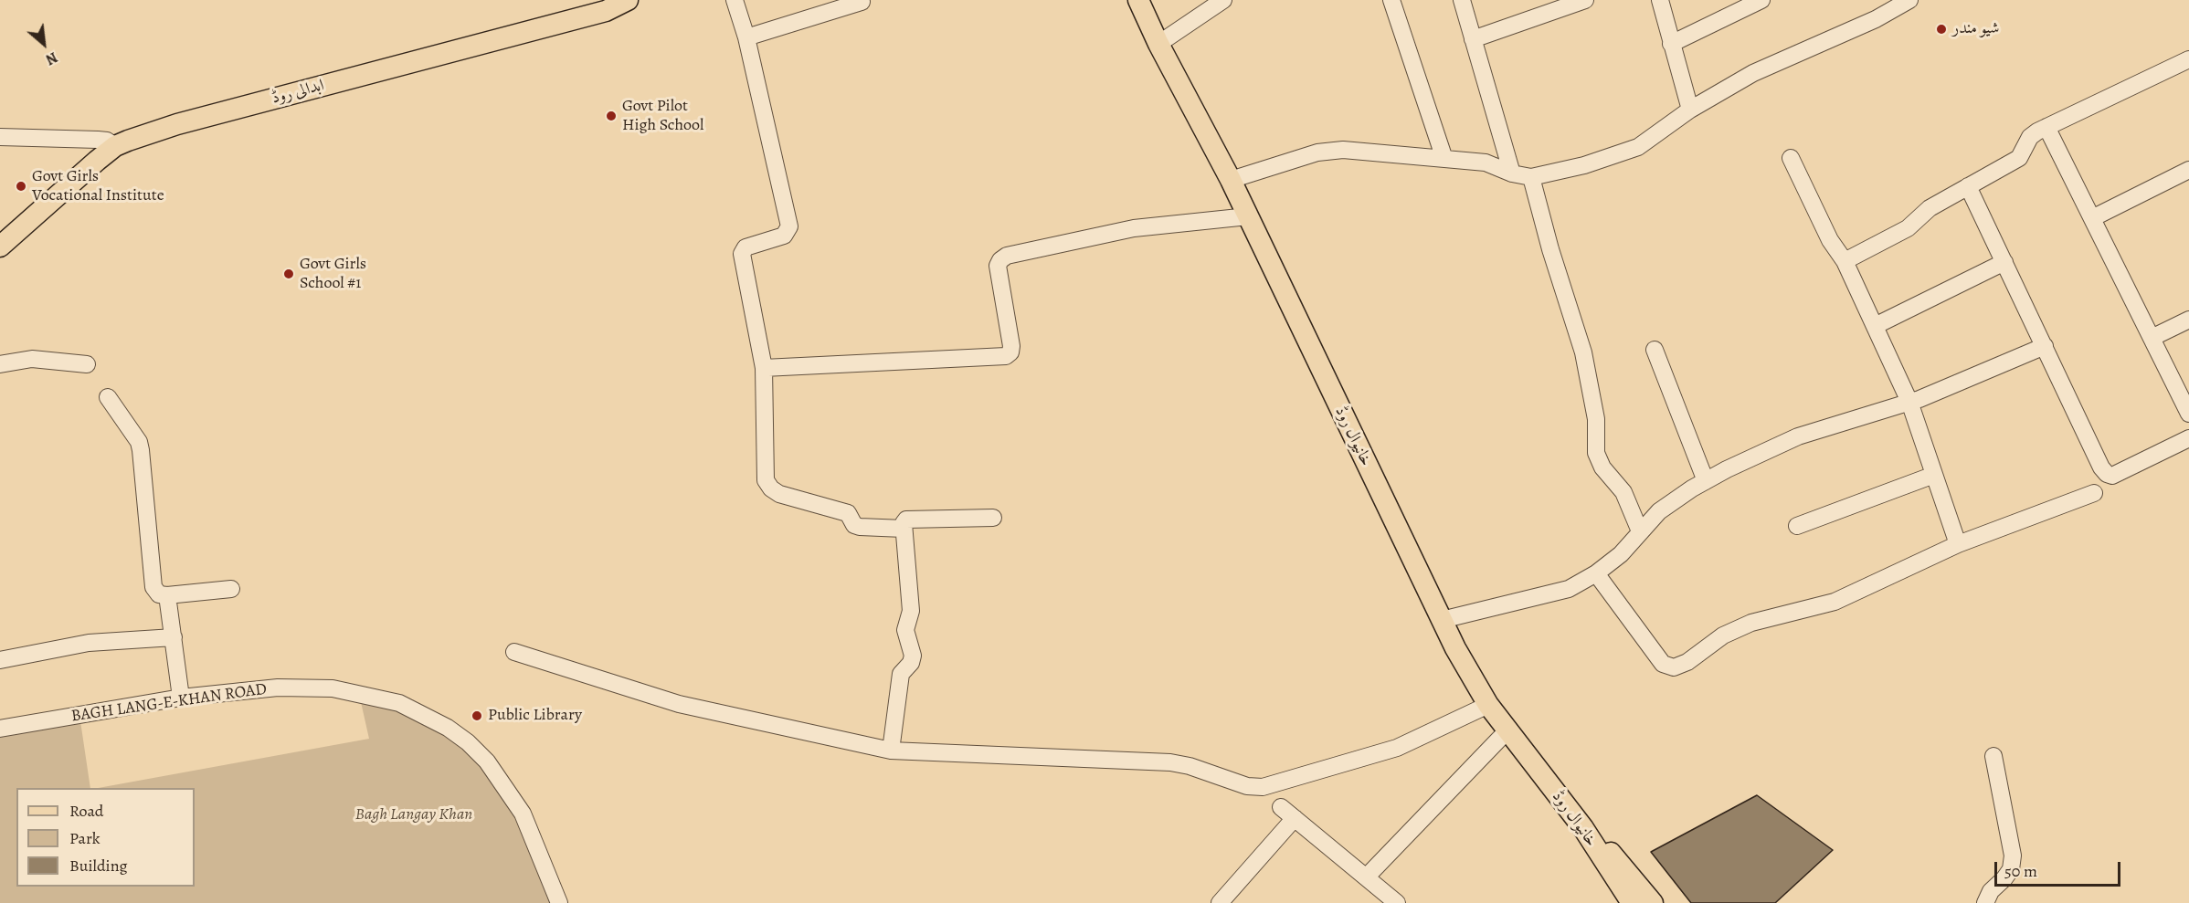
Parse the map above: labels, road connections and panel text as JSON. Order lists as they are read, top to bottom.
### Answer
{
  "streets": {
    "main road": ["ابدالی روڈ", "خانیوال روڈ"],
    "street": ["BAGH LANG-E-KHAN ROAD"]
  },
  "parks": ["Bagh Langay Khan"],
  "places": [
    "شیو مندر",
    "Govt Pilot High School",
    "Govt Girls Vocational Institute",
    "Govt Girls School #1",
    "Public Library"
  ],
  "legend": ["Road", "Park", "Building"],
  "scale_bar": "50 m",
  "north": "bottom right"
}
